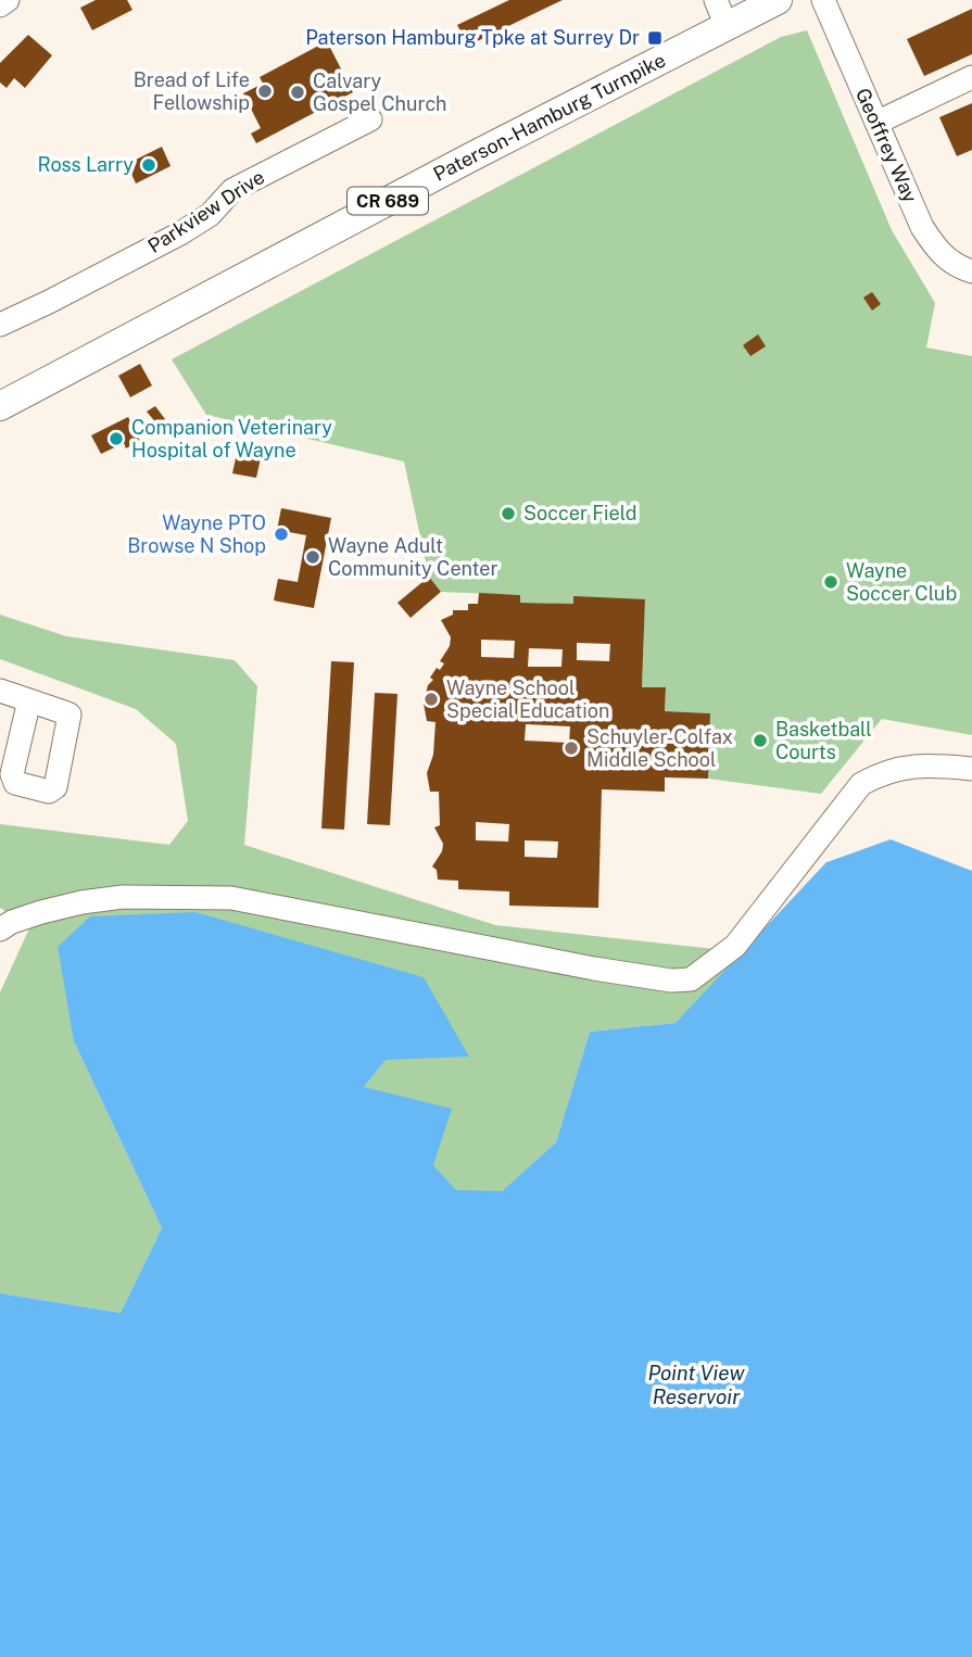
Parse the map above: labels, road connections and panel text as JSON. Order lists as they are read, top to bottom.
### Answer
{
  "streets": {
    "main road": ["Paterson-Hamburg Turnpike", "CR 689"],
    "street": ["Geoffrey Way", "Parkview Drive"]
  },
  "water": ["Point View Reservoir"],
  "places": {
    "transit": ["Paterson Hamburg Tpke at Surrey Dr"],
    "other": [
      "Bread of Life Fellowship",
      "Calvary Gospel Church",
      "Ross Larry",
      "Companion Veterinary Hospital of Wayne",
      "Soccer Field",
      "Wayne PTO Browse N Shop",
      "Wayne Adult Community Center",
      "Wayne Soccer Club",
      "Wayne School Special Education",
      "Basketball Courts",
      "Schuyler-Colfax Middle School"
    ]
  }
}
